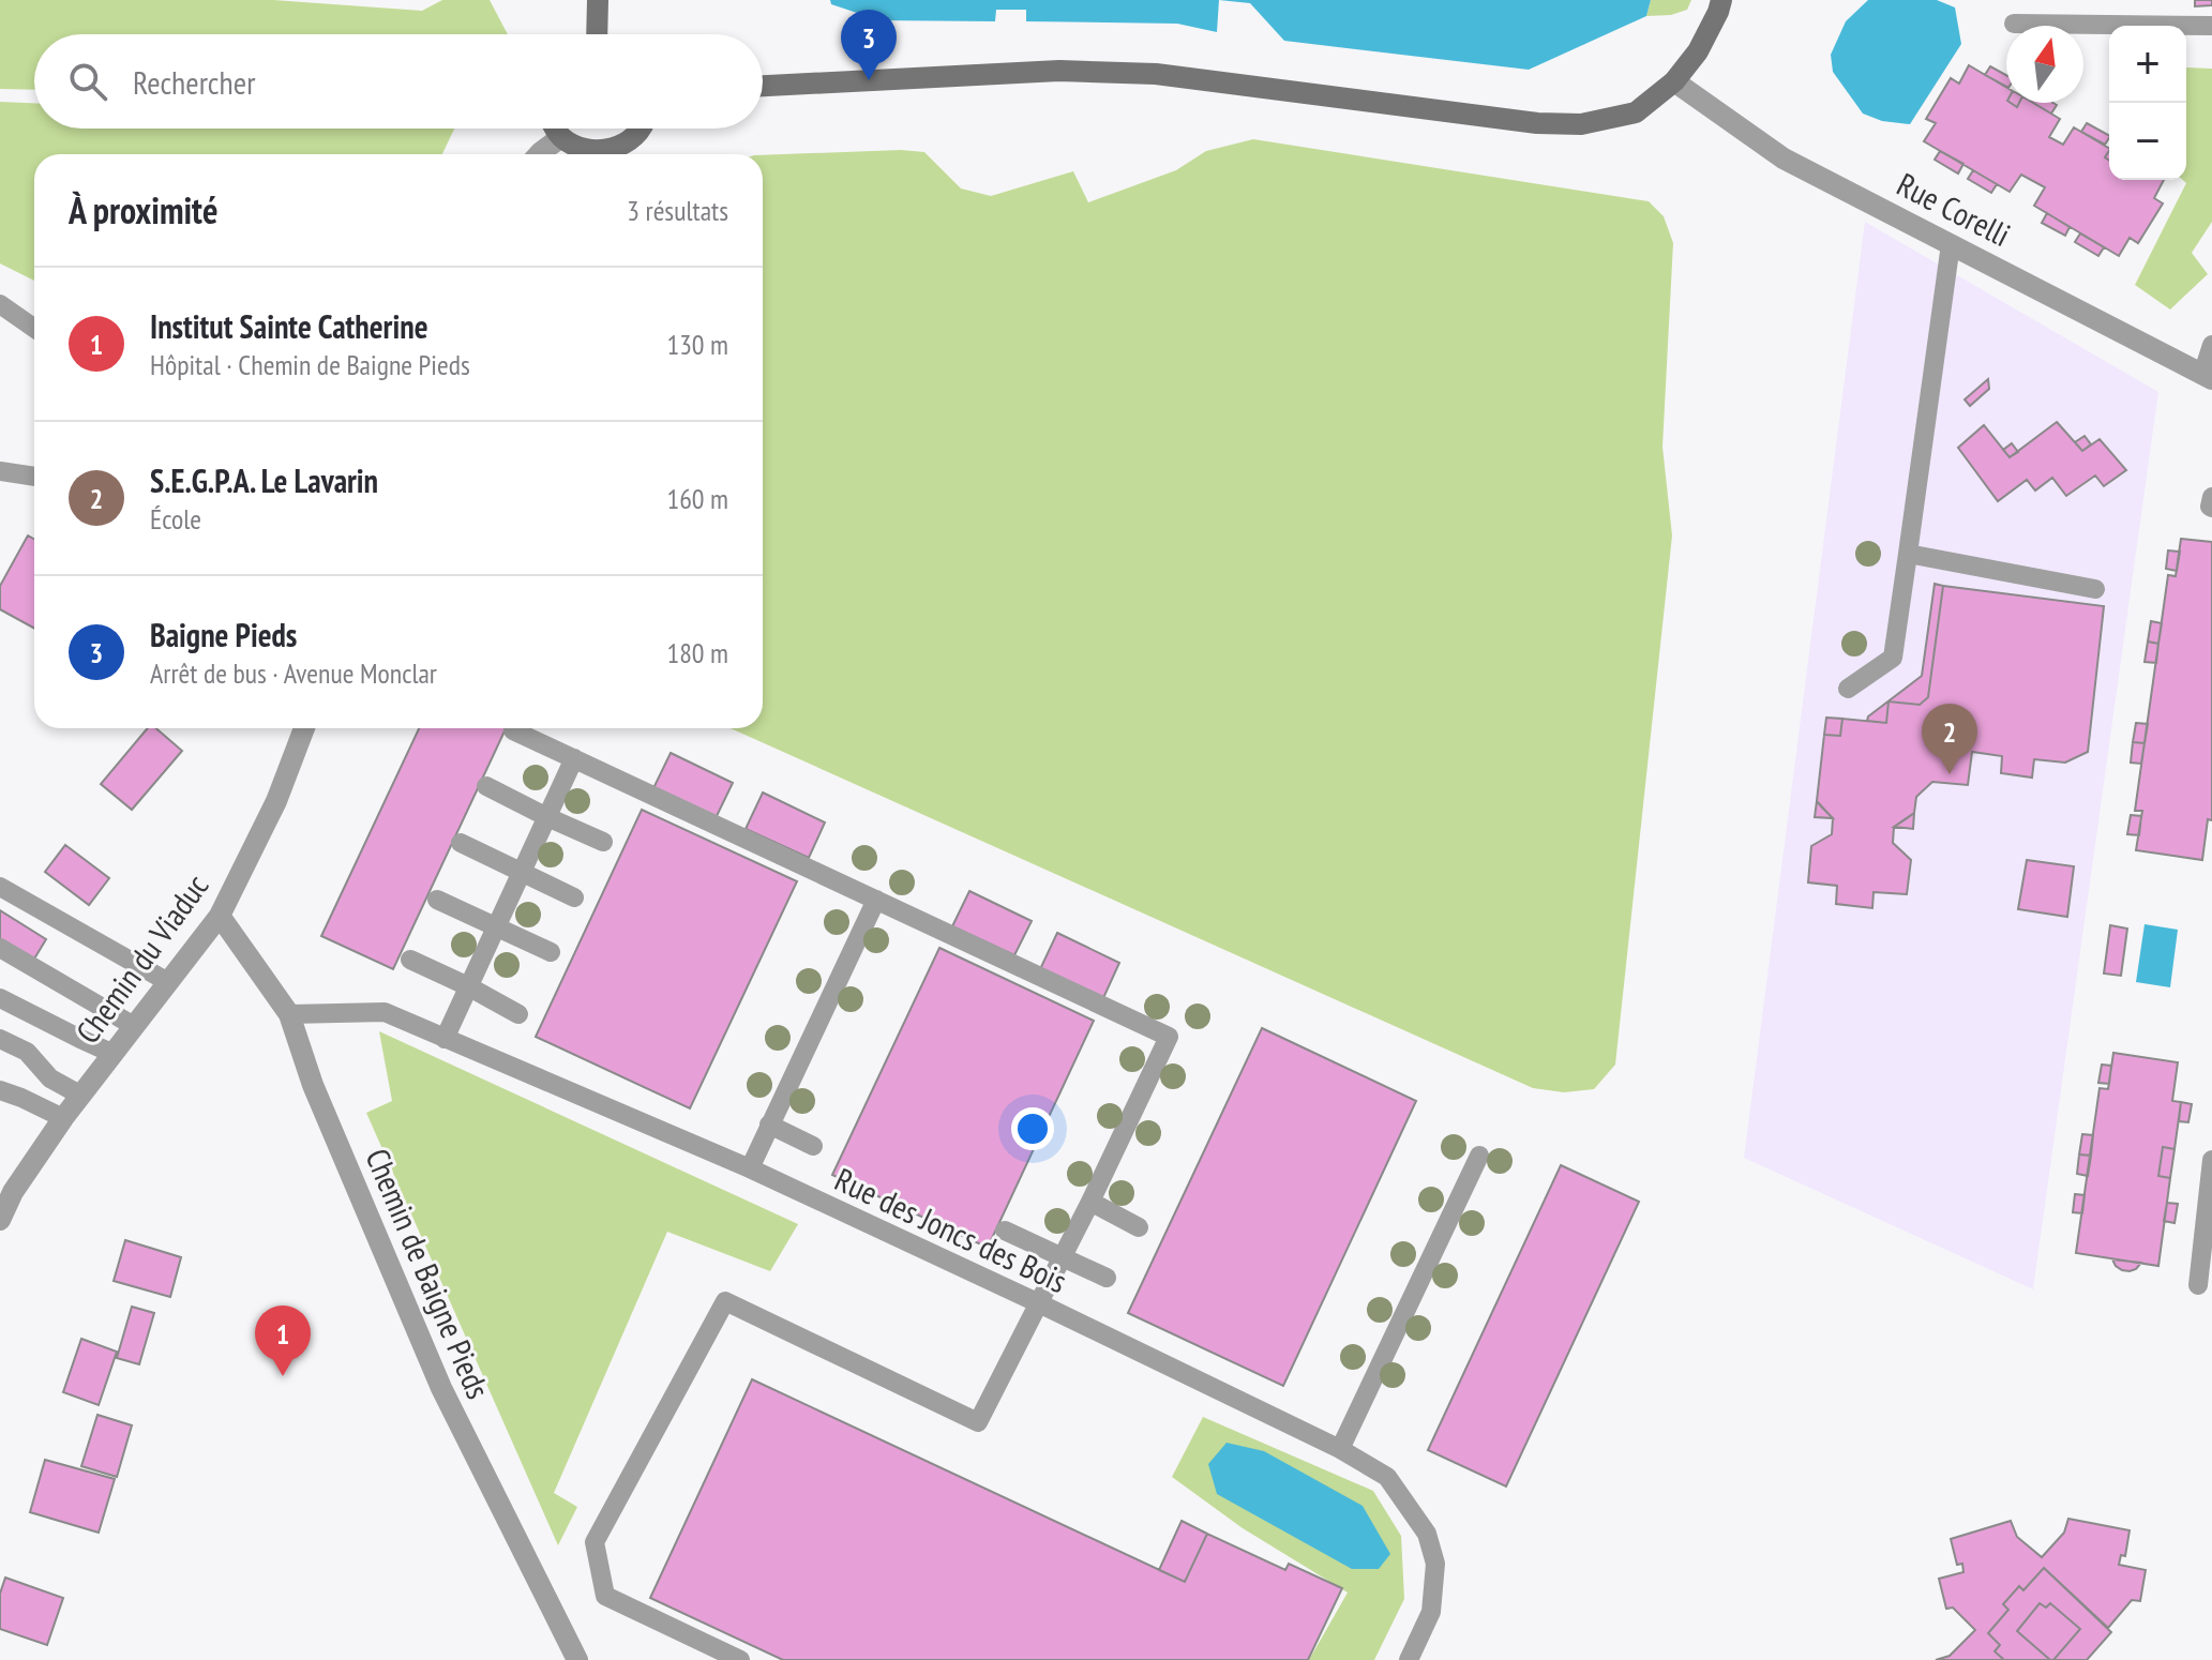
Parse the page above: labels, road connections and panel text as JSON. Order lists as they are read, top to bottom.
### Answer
{
  "streets": {
    "street": ["Rue Corelli", "Chemin du Viaduc", "Chemin de Baigne Pieds"],
    "lane": ["Rue des Joncs des Bois"]
  },
  "crossings": [
    ["Chemin du Viaduc", "Chemin de Baigne Pieds"],
    ["Rue des Joncs des Bois", "Chemin de Baigne Pieds"]
  ],
  "north": "top",
  "page": {
    "pins": ["3", "2", "1"],
    "map_buttons": ["+", "−"],
    "search": "Rechercher",
    "heading": ["À proximité", "3 résultats"],
    "list": [
      {
        "mark": "1",
        "name": "Institut Sainte Catherine",
        "note": "Hôpital · Chemin de Baigne Pieds",
        "value": "130 m"
      },
      {
        "mark": "2",
        "name": "S.E.G.P.A. Le Lavarin",
        "note": "École",
        "value": "160 m"
      },
      {
        "mark": "3",
        "name": "Baigne Pieds",
        "note": "Arrêt de bus · Avenue Monclar",
        "value": "180 m"
      }
    ]
  }
}
